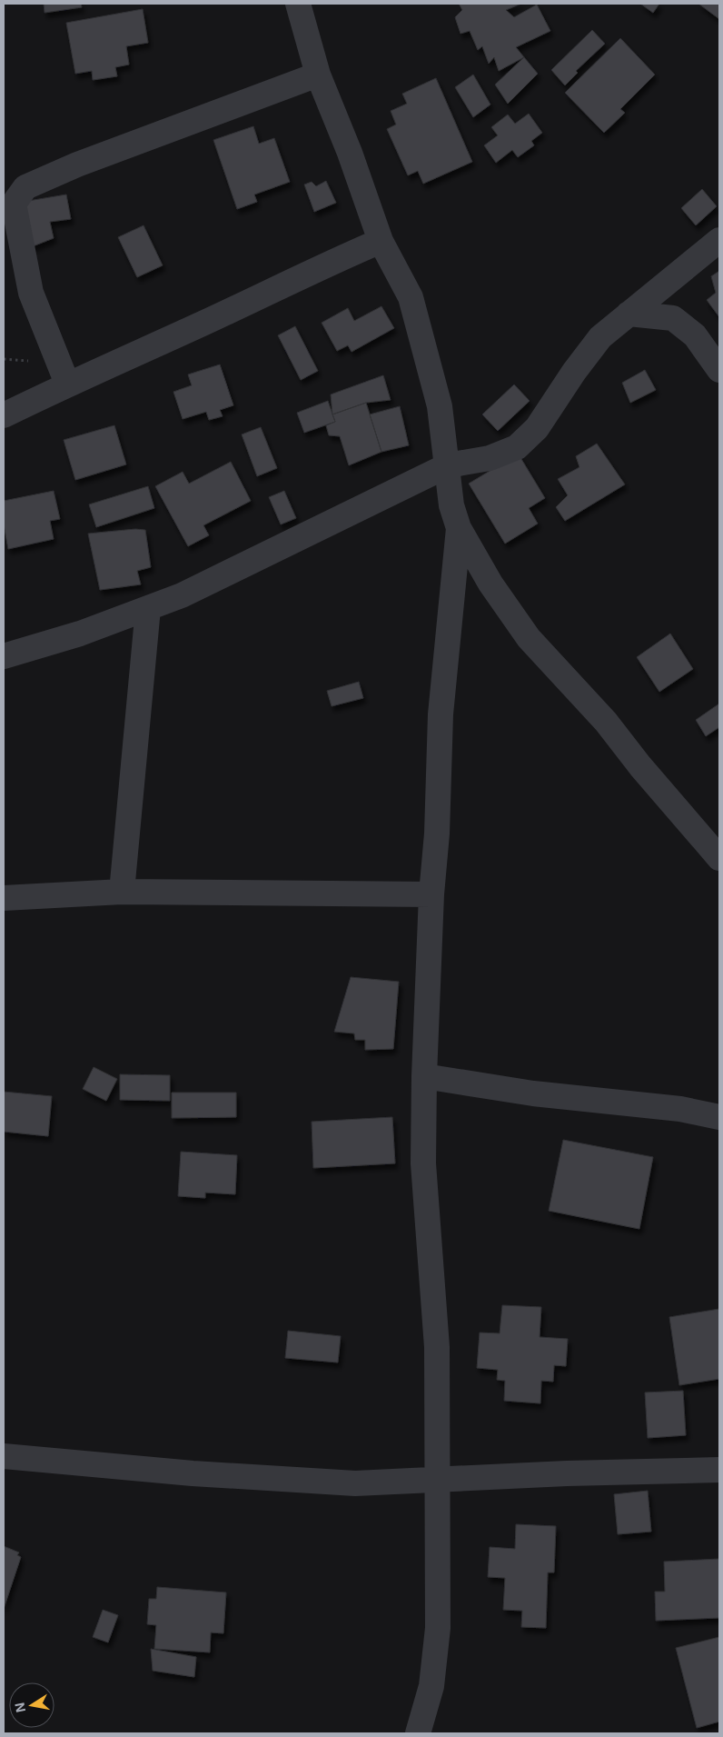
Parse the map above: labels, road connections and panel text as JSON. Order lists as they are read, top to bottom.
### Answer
{
  "north": "left"
}
